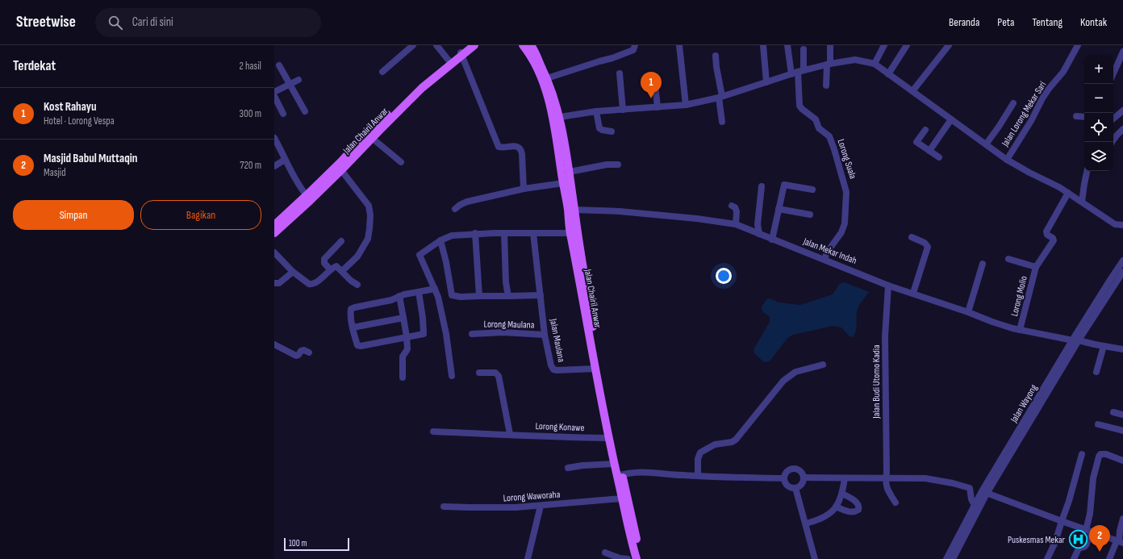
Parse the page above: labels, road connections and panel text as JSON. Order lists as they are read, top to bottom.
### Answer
{
  "streets": {
    "main road": ["Jalan Chairil Anwar"],
    "street": [
      "Jalan Lorong Mekar Sari",
      "Lorong Suala",
      "Jalan Mekar Indah",
      "Lorong Molio",
      "Lorong Maulana",
      "Jalan Maulana",
      "Jalan Budi Utomo Kadia",
      "Jalan Wayong",
      "Lorong Konawe",
      "Lorong Waworaha"
    ]
  },
  "crossings": [
    ["Jalan Chairil Anwar", "Jalan Mekar Indah"],
    ["Jalan Chairil Anwar", "Jalan Maulana"],
    ["Jalan Chairil Anwar", "Lorong Konawe"],
    ["Jalan Chairil Anwar", "Lorong Waworaha"],
    ["Lorong Suala", "Jalan Mekar Indah"],
    ["Jalan Mekar Indah", "Lorong Molio"],
    ["Jalan Mekar Indah", "Jalan Budi Utomo Kadia"],
    ["Jalan Mekar Indah", "Jalan Wayong"],
    ["Lorong Maulana", "Jalan Maulana"]
  ],
  "places": {
    "hospital": ["Puskesmas Mekar"]
  },
  "scale_bar": "100 m",
  "page": {
    "header": "Streetwise",
    "search": "Cari di sini",
    "nav": [
      "Beranda",
      "Peta",
      "Tentang",
      "Kontak"
    ],
    "heading": ["Terdekat", "2 hasil"],
    "map_buttons": ["+", "−"],
    "pins": ["1", "2"],
    "list": [
      {
        "mark": "1",
        "name": "Kost Rahayu",
        "note": "Hotel · Lorong Vespa",
        "value": "300 m"
      },
      {
        "mark": "2",
        "name": "Masjid Babul Muttaqin",
        "note": "Masjid",
        "value": "720 m"
      }
    ],
    "buttons": ["Simpan", "Bagikan"],
    "scale": "100 m"
  }
}
